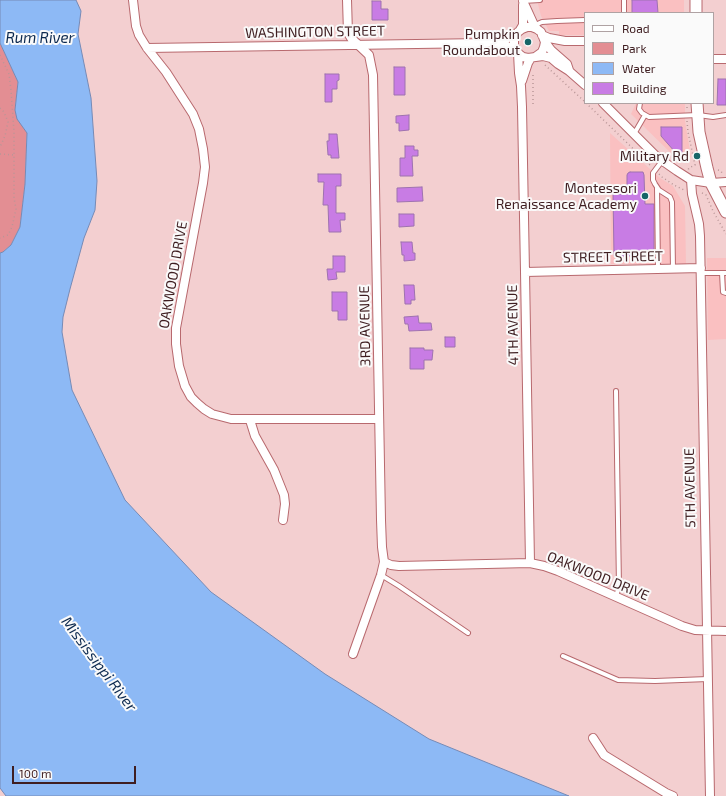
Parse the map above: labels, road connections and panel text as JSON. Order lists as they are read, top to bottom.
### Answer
{
  "streets": {
    "street": [
      "WASHINGTON STREET",
      "STREET STREET",
      "OAKWOOD DRIVE",
      "4TH AVENUE",
      "3RD AVENUE",
      "5TH AVENUE"
    ]
  },
  "crossings": [
    ["WASHINGTON STREET", "OAKWOOD DRIVE"],
    ["WASHINGTON STREET", "4TH AVENUE"],
    ["WASHINGTON STREET", "3RD AVENUE"],
    ["STREET STREET", "4TH AVENUE"],
    ["STREET STREET", "5TH AVENUE"],
    ["OAKWOOD DRIVE", "4TH AVENUE"],
    ["OAKWOOD DRIVE", "3RD AVENUE"],
    ["OAKWOOD DRIVE", "5TH AVENUE"]
  ],
  "water": ["Rum River", "Mississippi River"],
  "places": ["Pumpkin Roundabout", "Military Rd", "Montessori Renaissance Academy"],
  "legend": [
    "Road",
    "Park",
    "Water",
    "Building"
  ],
  "scale_bar": "100 m"
}
